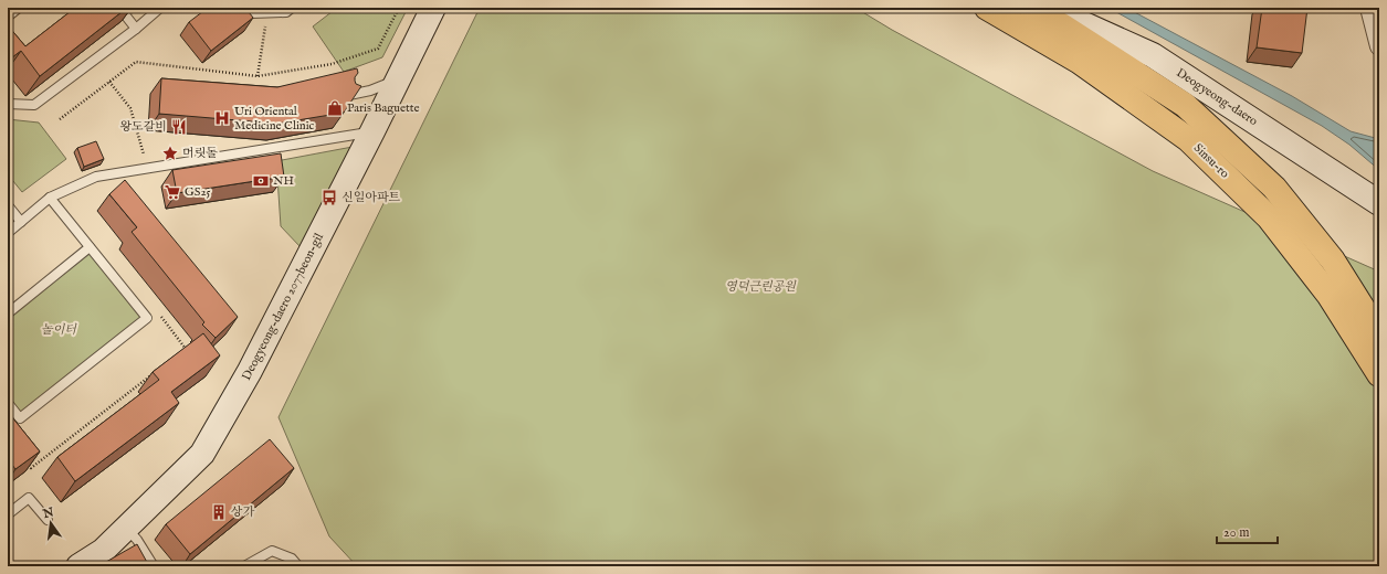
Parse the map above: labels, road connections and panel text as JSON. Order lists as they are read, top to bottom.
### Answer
{
  "streets": {
    "main road": ["Sinsu-ro"],
    "street": ["Deogyeong-daero", "Deogyeong-daero 2077beon-gil"]
  },
  "parks": ["영덕근린공원", "놀이터"],
  "places": {
    "shop": ["Paris Baguette"],
    "hospital": ["Uri Oriental Medicine Clinic"],
    "restaurant": ["왕도갈비"],
    "place": ["머릿돌"],
    "bank": ["NH"],
    "supermarket": ["GS25"],
    "bus stop": ["신일아파트"],
    "building": ["상가"]
  },
  "scale_bar": "20 m",
  "north": "top"
}
